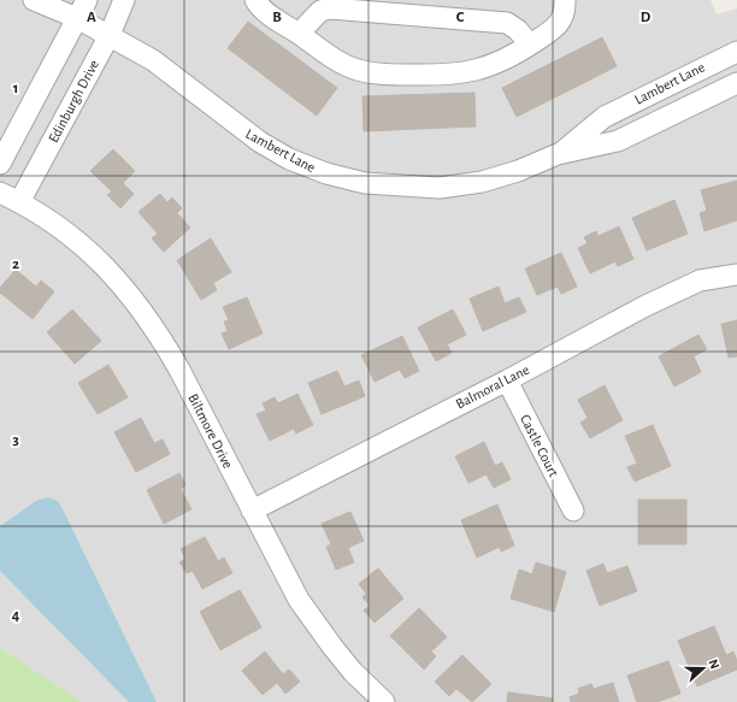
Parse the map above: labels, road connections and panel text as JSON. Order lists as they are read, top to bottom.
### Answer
{
  "streets": {
    "street": [
      "Lambert Lane",
      "Edinburgh Drive",
      "Balmoral Lane",
      "Biltmore Drive",
      "Castle Court"
    ]
  },
  "crossings": [
    ["Lambert Lane", "Edinburgh Drive"],
    ["Edinburgh Drive", "Biltmore Drive"],
    ["Balmoral Lane", "Biltmore Drive"],
    ["Balmoral Lane", "Castle Court"]
  ],
  "north": "right",
  "grid": {
    "columns": [
      "A",
      "B",
      "C",
      "D"
    ],
    "rows": [
      "1",
      "2",
      "3",
      "4"
    ]
  }
}
